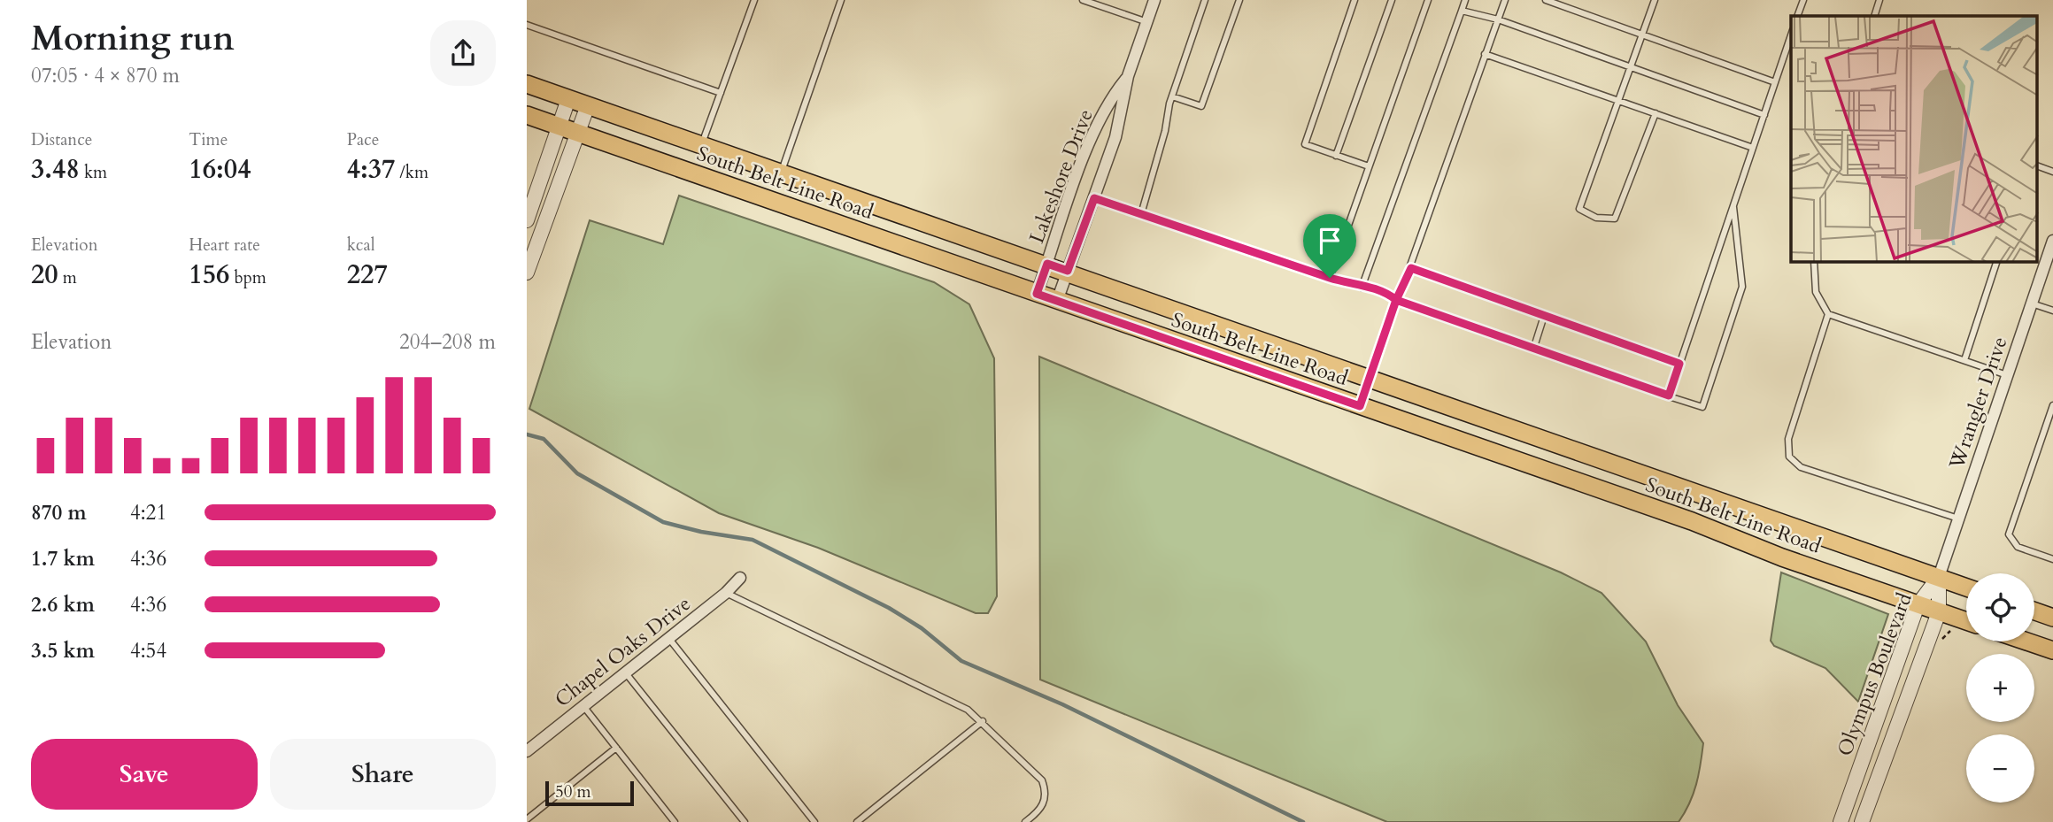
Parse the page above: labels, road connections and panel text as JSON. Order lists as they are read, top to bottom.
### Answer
{
  "streets": {
    "main road": ["South Belt Line Road"],
    "street": [
      "Lakeshore Drive",
      "Wrangler Drive",
      "Chapel Oaks Drive",
      "Olympus Boulevard"
    ]
  },
  "crossings": [
    ["Lakeshore Drive", "South Belt Line Road"],
    ["South Belt Line Road", "Wrangler Drive"],
    ["South Belt Line Road", "Olympus Boulevard"],
    ["Wrangler Drive", "Olympus Boulevard"]
  ],
  "scale_bar": "50 m",
  "page": {
    "heading": ["Morning run", "07:05 · 4 × 870 m"],
    "stats": [
      ["Distance", "3.48 km"],
      ["Time", "16:04"],
      ["Pace", "4:37 /km"],
      ["Elevation", "20 m"],
      ["Heart rate", "156 bpm"],
      ["kcal", "227"]
    ],
    "chart": ["Elevation", "204–208 m"],
    "list": [
      {
        "name": "870 m",
        "note": "4:21"
      },
      {
        "name": "1.7 km",
        "note": "4:36"
      },
      {
        "name": "2.6 km",
        "note": "4:36"
      },
      {
        "name": "3.5 km",
        "note": "4:54"
      }
    ],
    "map_buttons": ["+", "−"],
    "buttons": ["Save", "Share"],
    "scale": "50 m"
  }
}
